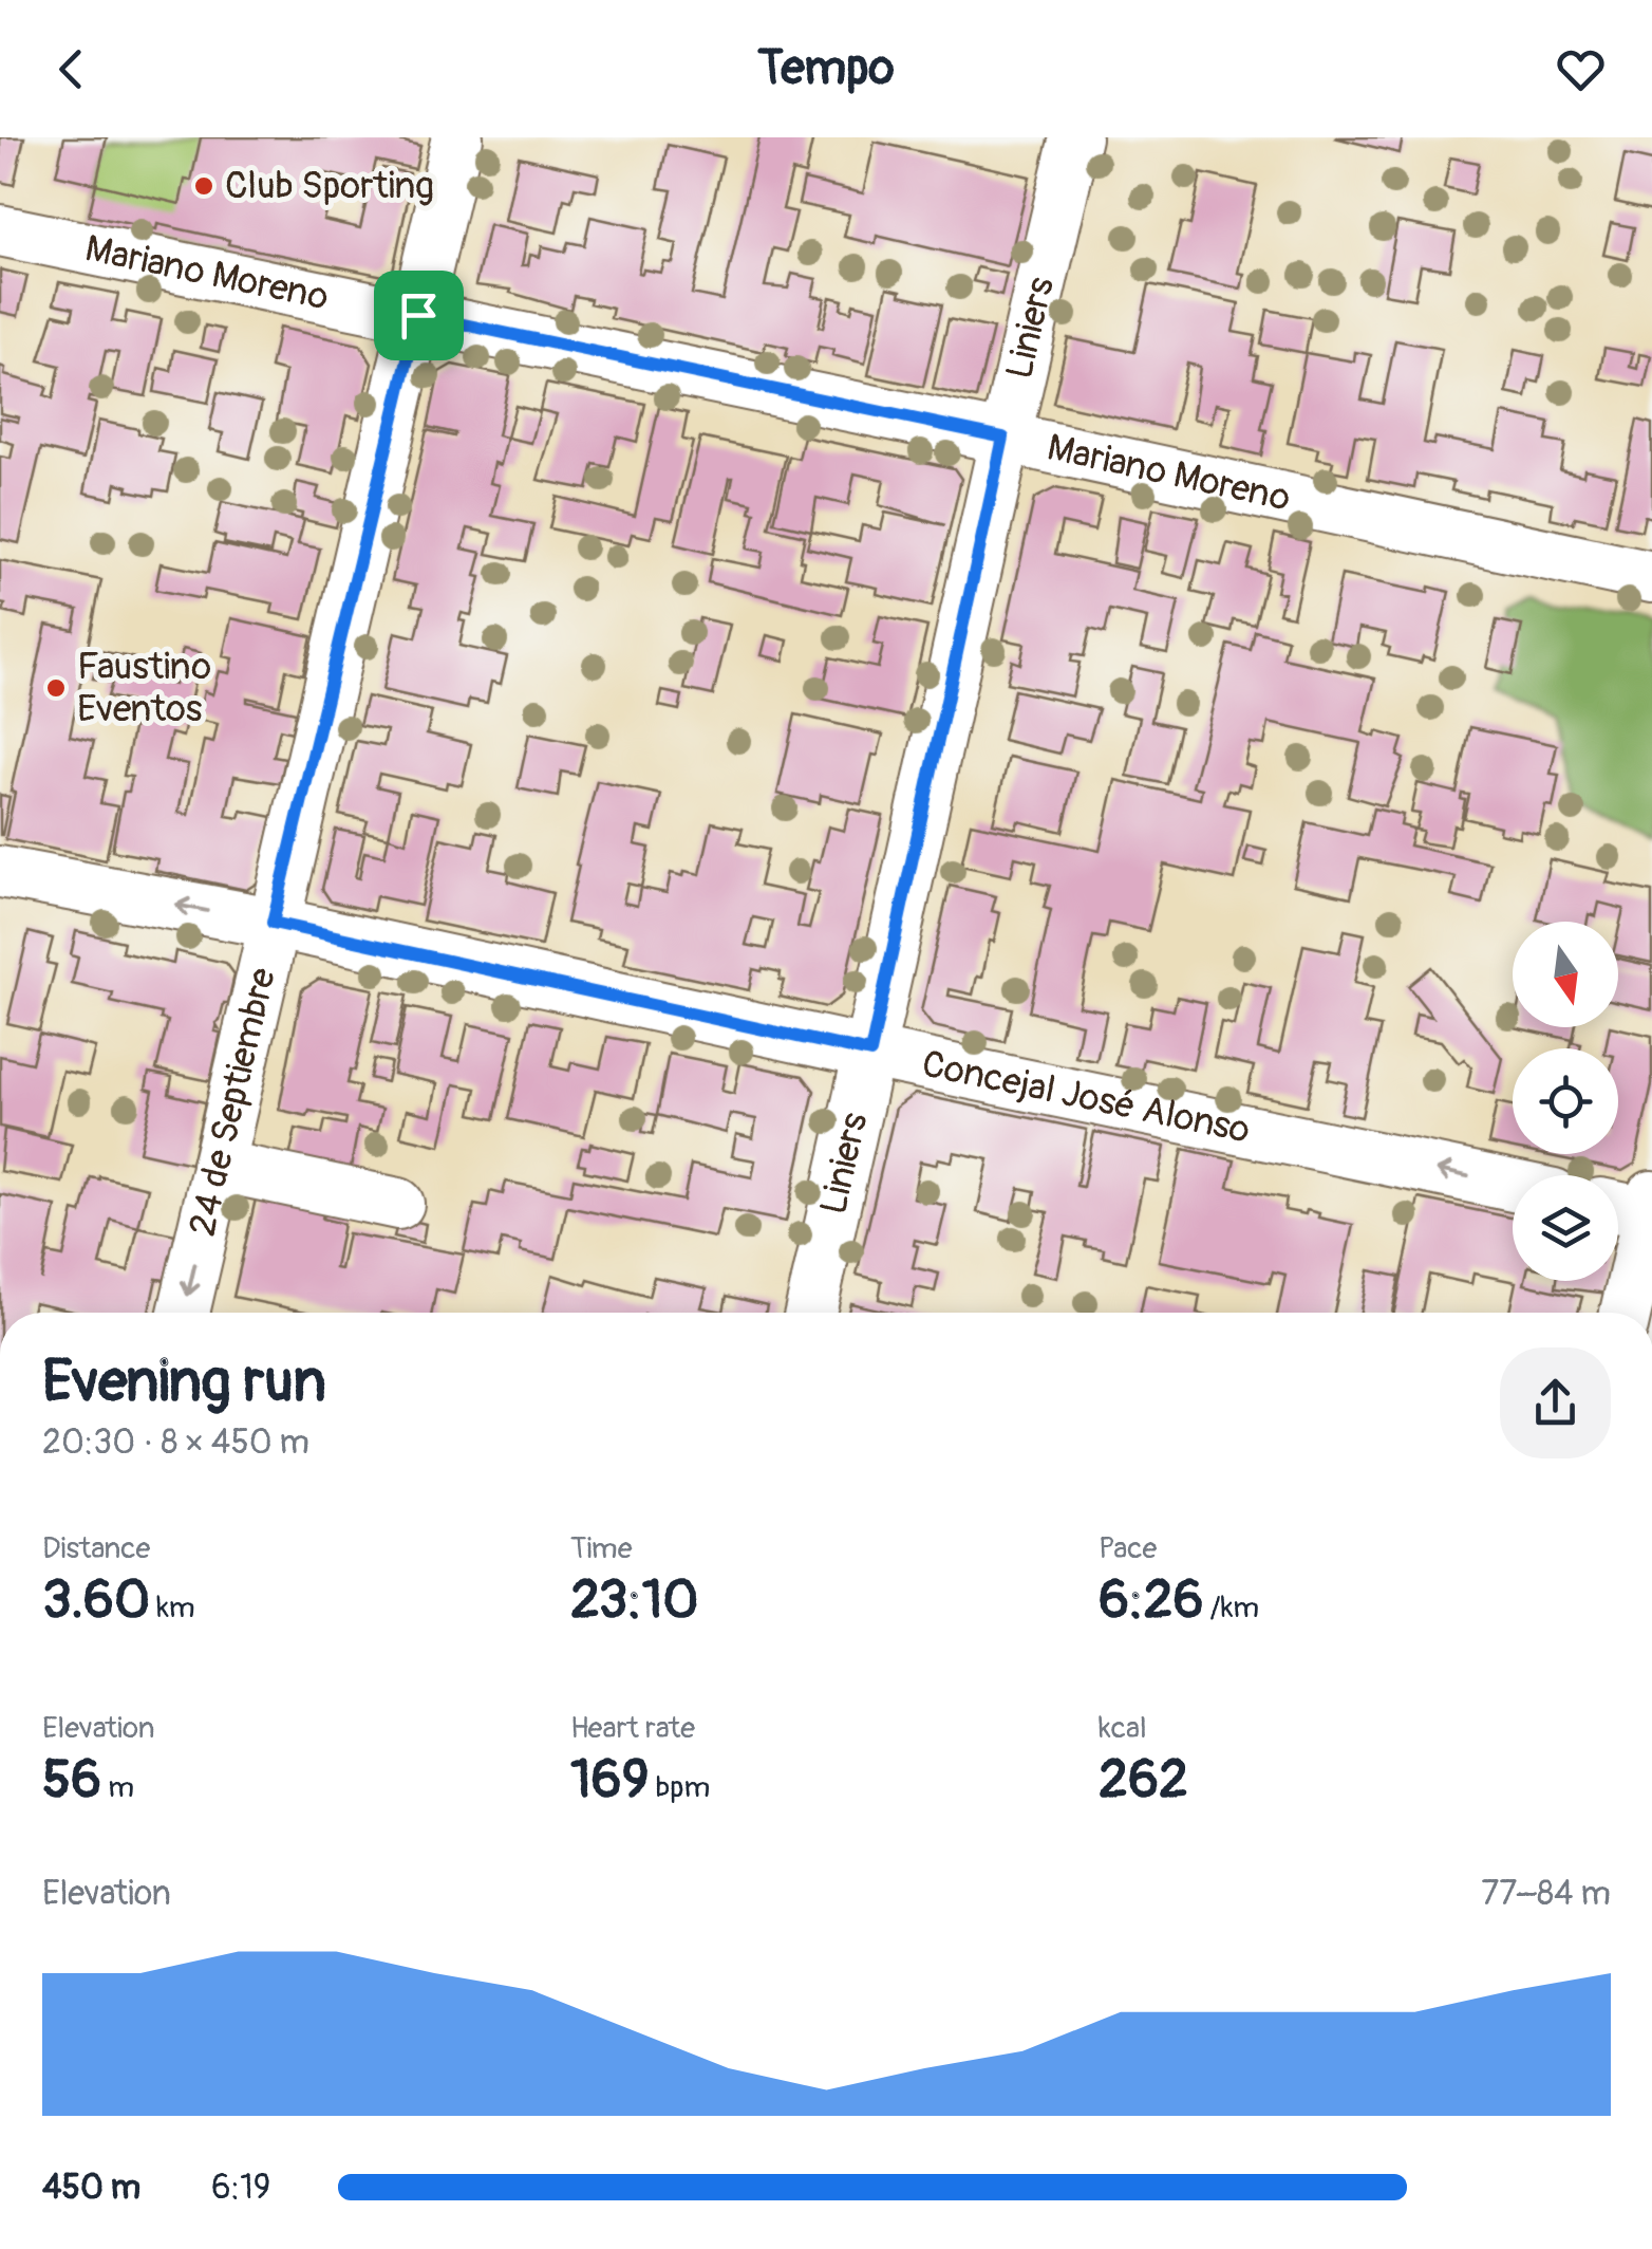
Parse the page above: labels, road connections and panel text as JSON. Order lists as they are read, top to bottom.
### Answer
{
  "streets": {
    "street": [
      "Mariano Moreno",
      "Liniers",
      "Concejal José Alonso",
      "24 de Septiembre"
    ]
  },
  "crossings": [
    ["Mariano Moreno", "Liniers"],
    ["Mariano Moreno", "24 de Septiembre"],
    ["Liniers", "Concejal José Alonso"],
    ["Concejal José Alonso", "24 de Septiembre"]
  ],
  "one_way": ["Concejal José Alonso"],
  "places": ["Club Sporting", "Faustino Eventos"],
  "north": "bottom",
  "page": {
    "header": "Tempo",
    "heading": ["Evening run", "20:30 · 8 × 450 m"],
    "stats": [
      ["Distance", "3.60 km"],
      ["Time", "23:10"],
      ["Pace", "6:26 /km"],
      ["Elevation", "56 m"],
      ["Heart rate", "169 bpm"],
      ["kcal", "262"]
    ],
    "chart": ["Elevation", "77–84 m"],
    "list": [
      {
        "name": "450 m",
        "note": "6:19"
      }
    ]
  }
}
